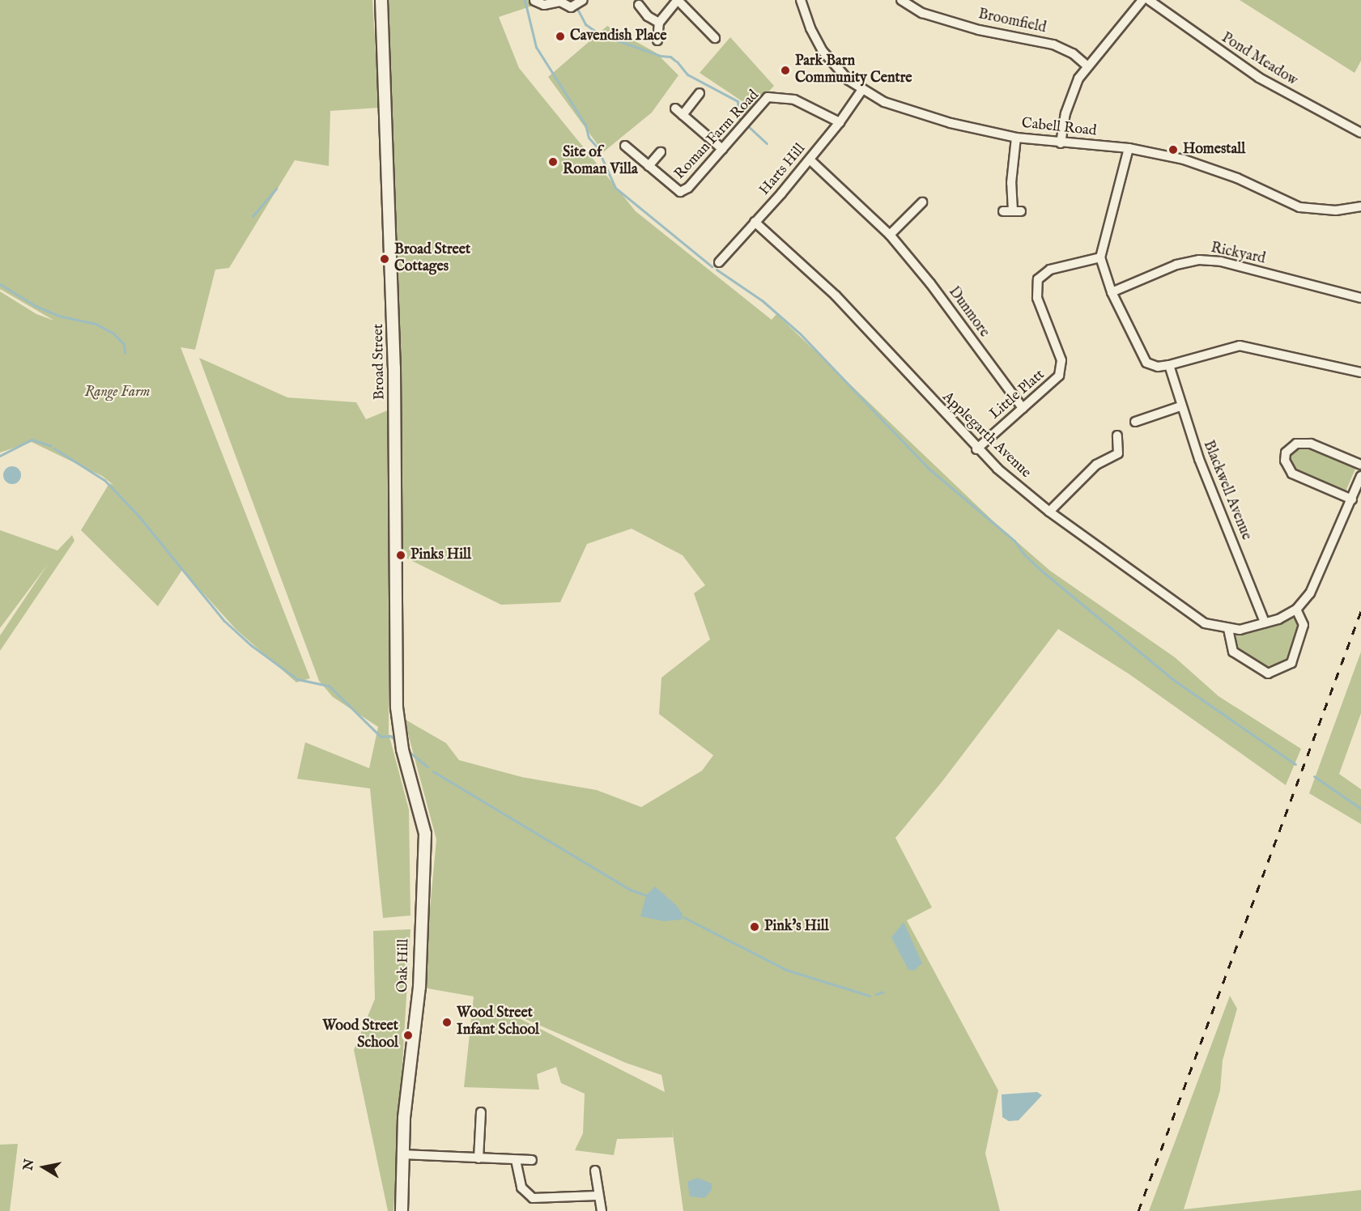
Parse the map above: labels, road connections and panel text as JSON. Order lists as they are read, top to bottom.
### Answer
{
  "streets": {
    "street": [
      "Broomfield",
      "Pond Meadow",
      "Cabell Road",
      "Roman Farm Road",
      "Harts Hill",
      "Rickyard",
      "Dunmore",
      "Broad Street",
      "Little Platt",
      "Applegarth Avenue",
      "Blackwell Avenue",
      "Oak Hill"
    ]
  },
  "crossings": [
    ["Cabell Road", "Harts Hill"],
    ["Roman Farm Road", "Harts Hill"],
    ["Harts Hill", "Dunmore"],
    ["Harts Hill", "Applegarth Avenue"],
    ["Dunmore", "Little Platt"],
    ["Broad Street", "Oak Hill"],
    ["Little Platt", "Applegarth Avenue"],
    ["Applegarth Avenue", "Blackwell Avenue"]
  ],
  "parks": ["Range Farm"],
  "places": [
    "Cavendish Place",
    "Park Barn Community Centre",
    "Homestall",
    "Site of Roman Villa",
    "Broad Street Cottages",
    "Pinks Hill",
    "Pink's Hill",
    "Wood Street Infant School",
    "Wood Street School"
  ],
  "north": "left"
}
